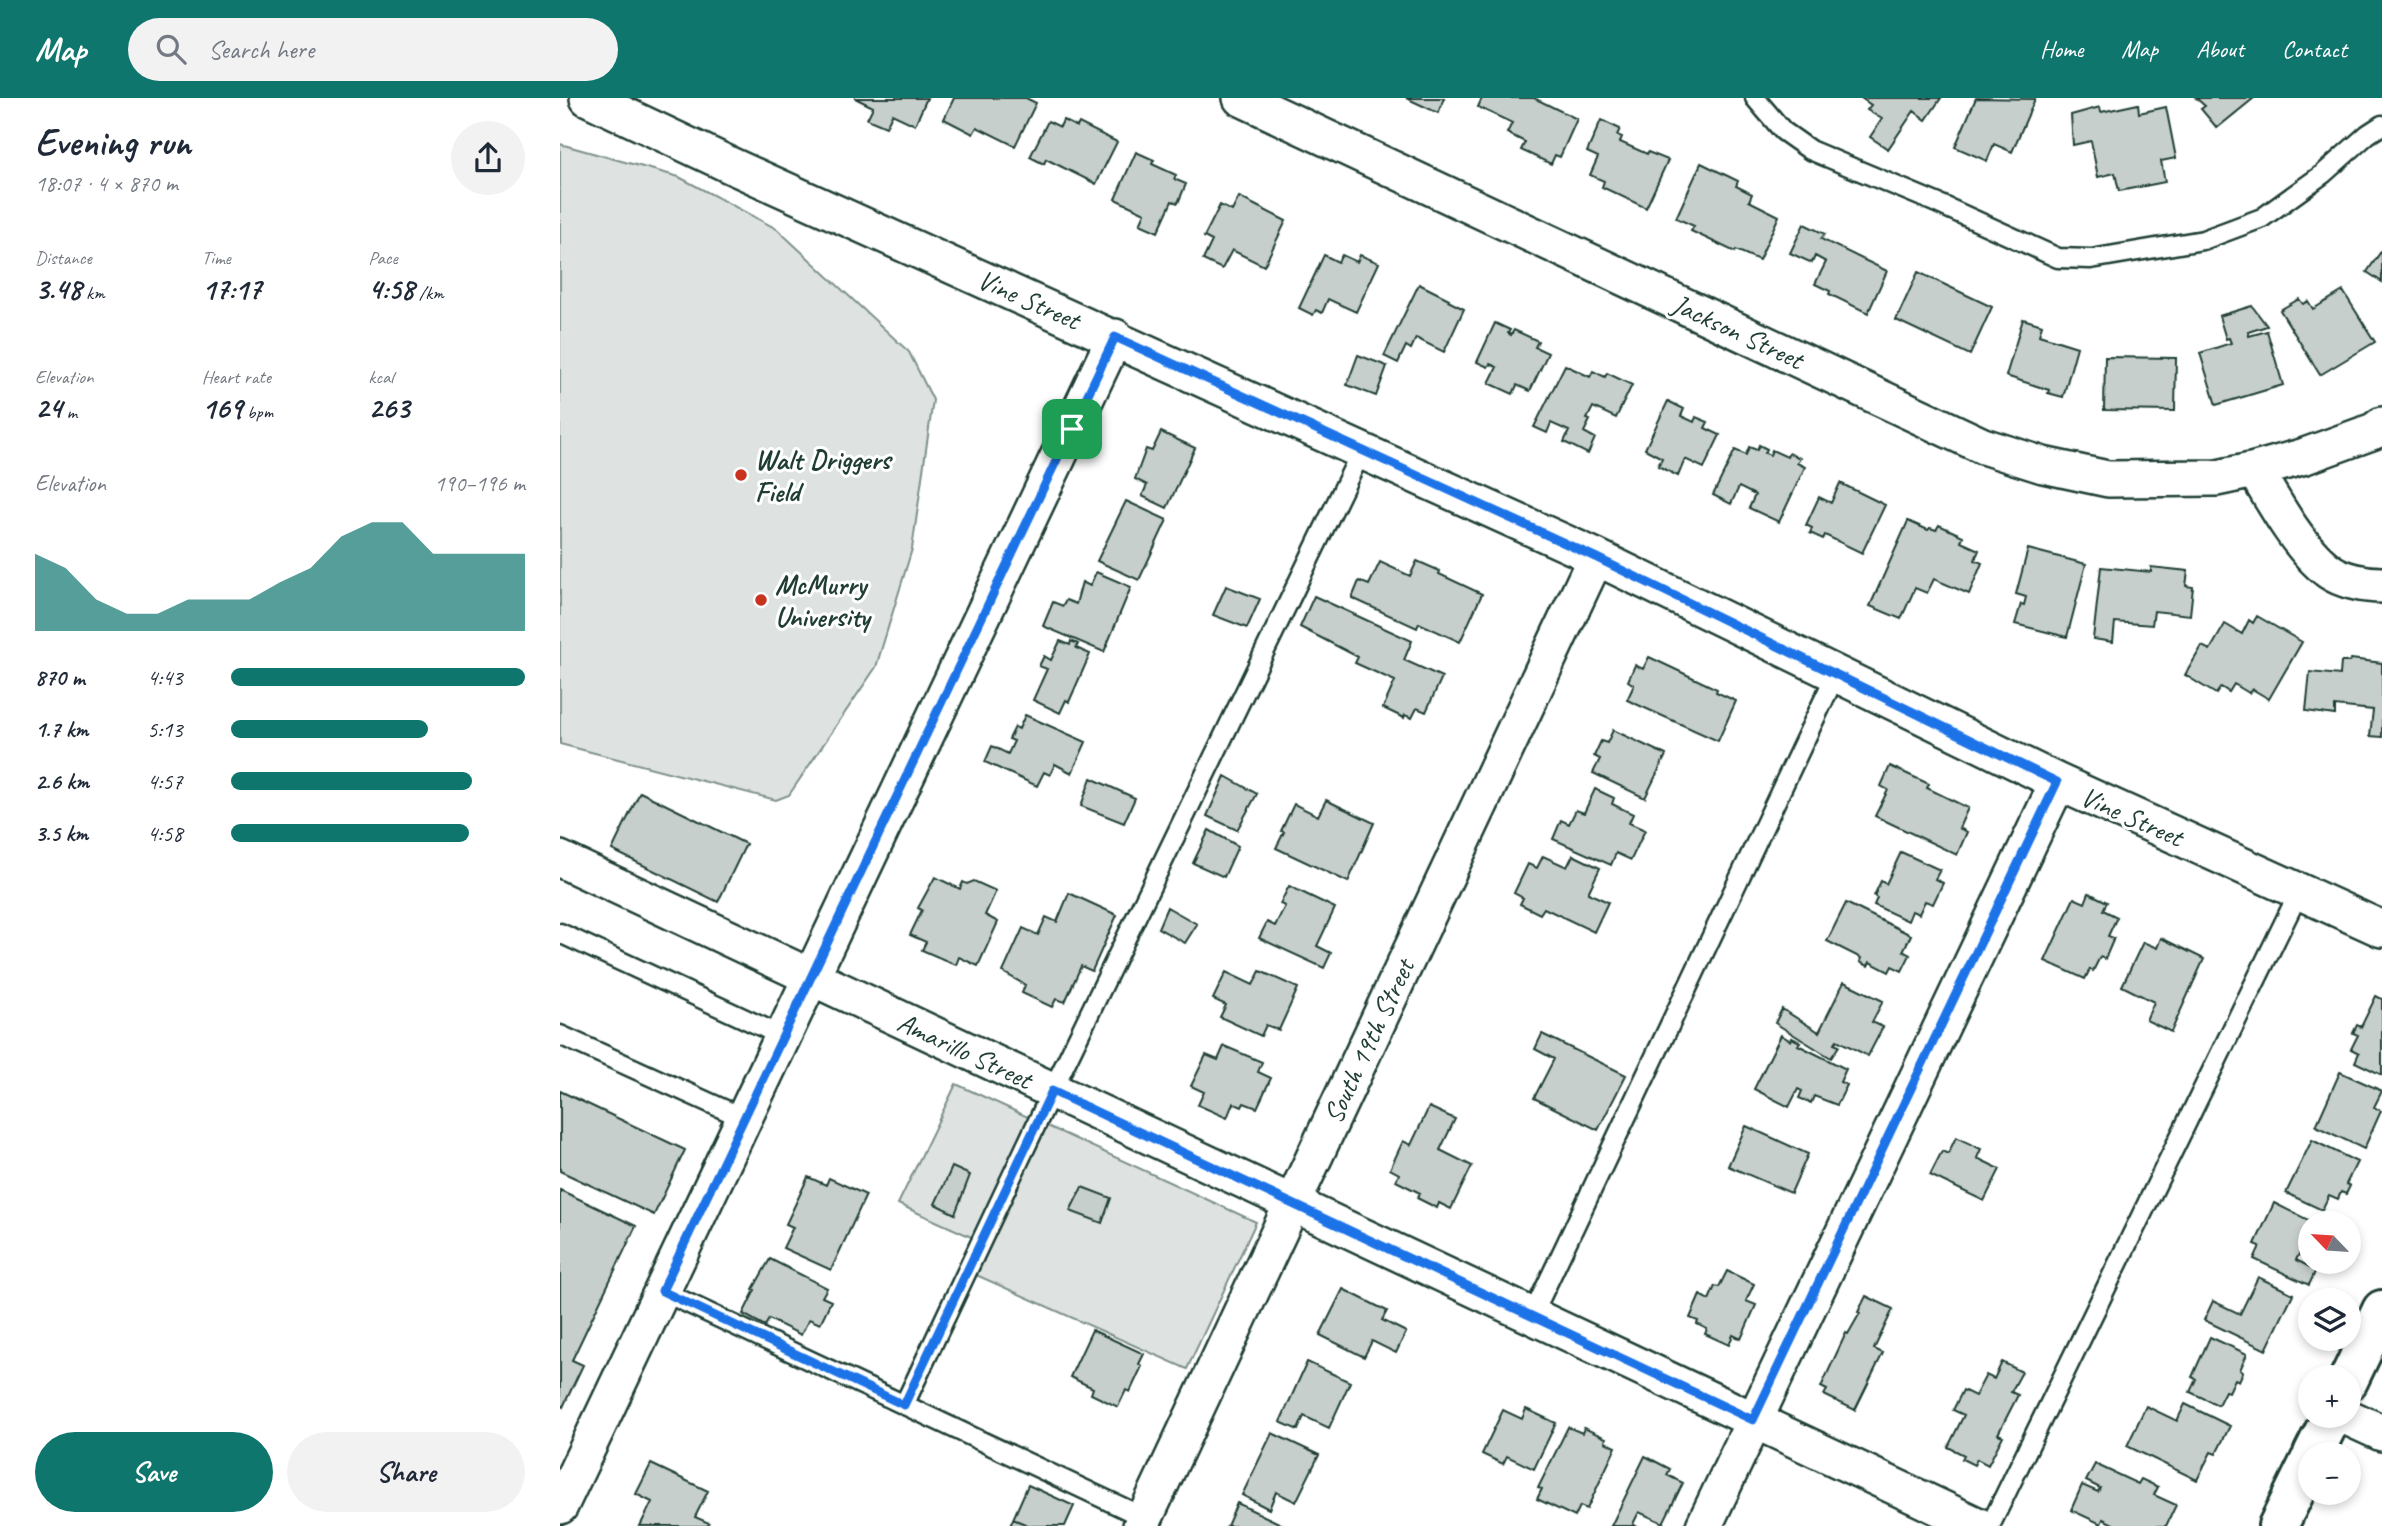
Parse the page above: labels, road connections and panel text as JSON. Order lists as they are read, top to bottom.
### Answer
{
  "streets": {
    "street": [
      "Vine Street",
      "Jackson Street",
      "South 19th Street",
      "Amarillo Street"
    ]
  },
  "crossings": [
    ["Vine Street", "South 19th Street"],
    ["South 19th Street", "Amarillo Street"]
  ],
  "places": ["Walt Driggers Field", "McMurry University"],
  "north": "top left",
  "page": {
    "header": "Map",
    "search": "Search here",
    "nav": [
      "Home",
      "Map",
      "About",
      "Contact"
    ],
    "heading": ["Evening run", "18:07 · 4 × 870 m"],
    "stats": [
      ["Distance", "3.48 km"],
      ["Time", "17:17"],
      ["Pace", "4:58 /km"],
      ["Elevation", "24 m"],
      ["Heart rate", "169 bpm"],
      ["kcal", "263"]
    ],
    "chart": ["Elevation", "190–196 m"],
    "list": [
      {
        "name": "870 m",
        "note": "4:43"
      },
      {
        "name": "1.7 km",
        "note": "5:13"
      },
      {
        "name": "2.6 km",
        "note": "4:57"
      },
      {
        "name": "3.5 km",
        "note": "4:58"
      }
    ],
    "map_buttons": ["+", "−"],
    "buttons": ["Save", "Share"]
  }
}
